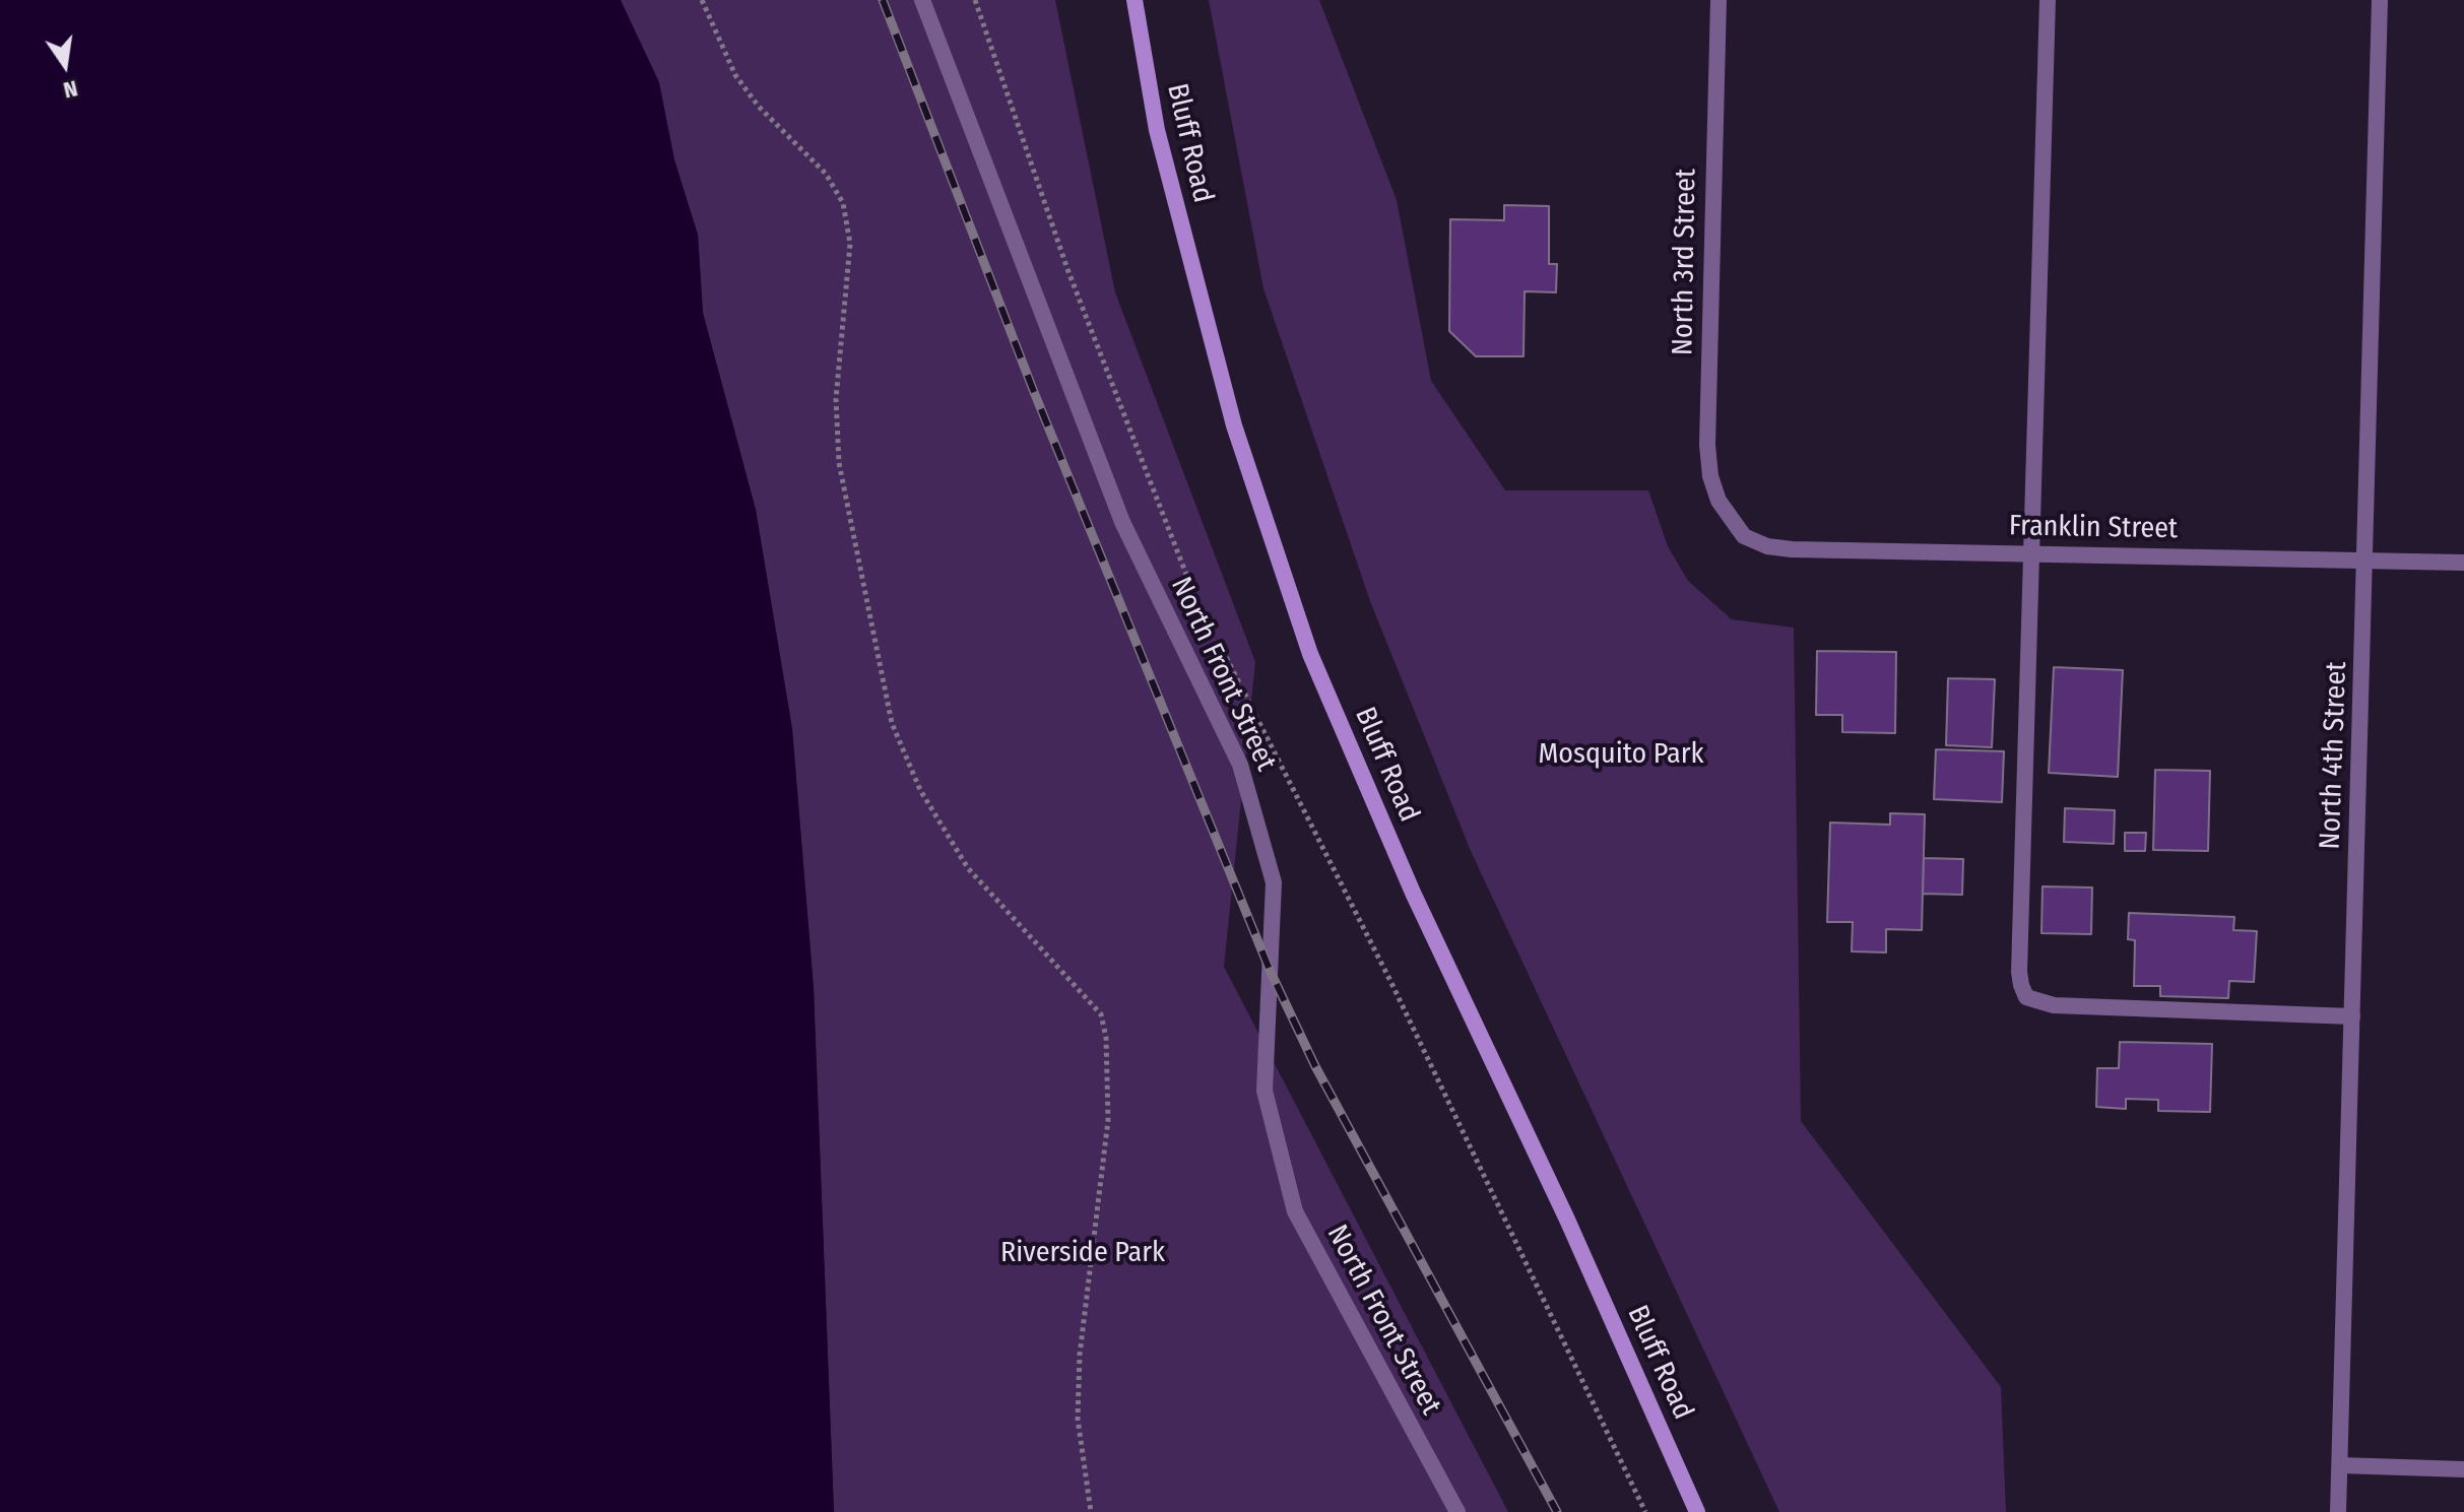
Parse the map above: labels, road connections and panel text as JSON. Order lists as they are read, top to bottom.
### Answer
{
  "streets": {
    "main road": ["Bluff Road"],
    "street": [
      "North 3rd Street",
      "Franklin Street",
      "North Front Street",
      "North 4th Street"
    ]
  },
  "crossings": [
    ["North 3rd Street", "Franklin Street"],
    ["Franklin Street", "North 4th Street"]
  ],
  "parks": ["Mosquito Park", "Riverside Park"],
  "north": "bottom"
}
